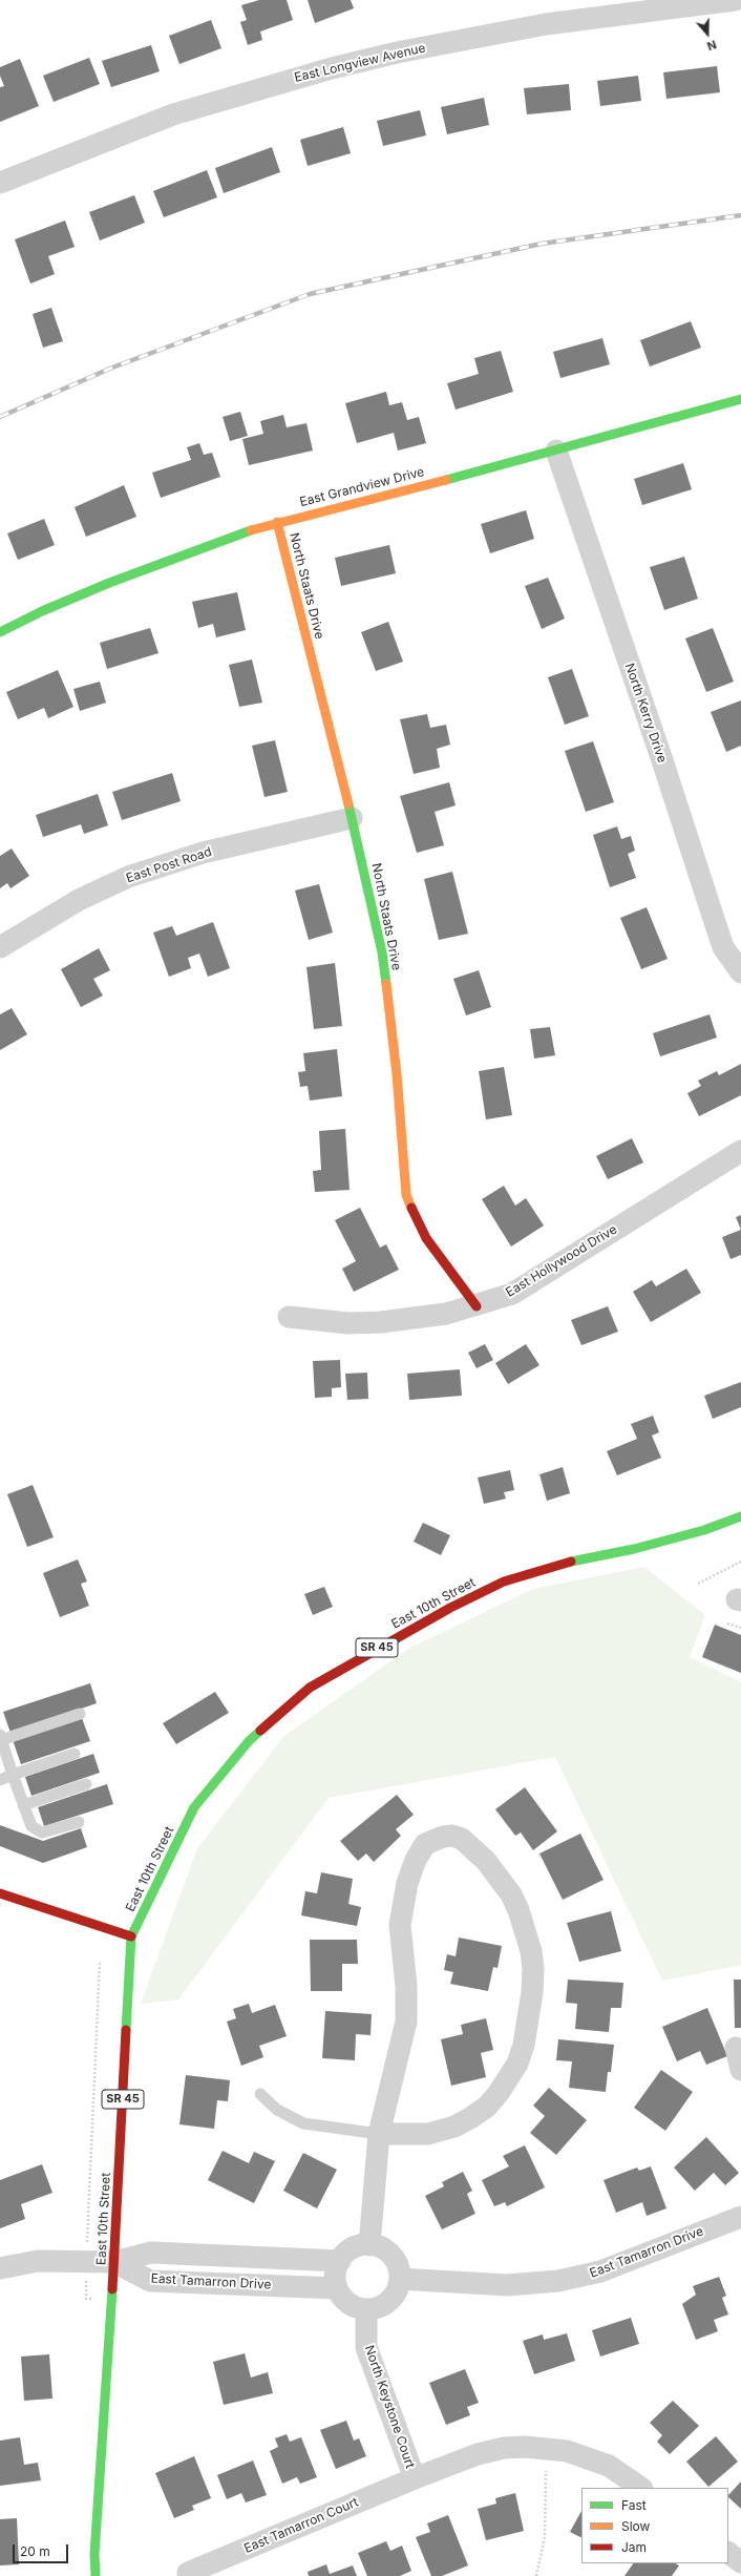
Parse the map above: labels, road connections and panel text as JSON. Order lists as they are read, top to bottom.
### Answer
{
  "streets": {
    "street": [
      "East Longview Avenue",
      "East Grandview Drive",
      "North Staats Drive",
      "North Kerry Drive",
      "East Post Road",
      "East Hollywood Drive",
      "East 10th Street",
      "SR 45",
      "East Tamarron Drive",
      "North Keystone Court",
      "East Tamarron Court"
    ]
  },
  "crossings": [
    ["East Grandview Drive", "North Staats Drive"],
    ["East Grandview Drive", "North Kerry Drive"],
    ["North Staats Drive", "East Post Road"],
    ["North Staats Drive", "East Hollywood Drive"],
    ["East 10th Street", "East Tamarron Drive"],
    ["East Tamarron Drive", "North Keystone Court"],
    ["North Keystone Court", "East Tamarron Court"]
  ],
  "legend": ["Fast", "Slow", "Jam"],
  "scale_bar": "20 m",
  "north": "bottom"
}
